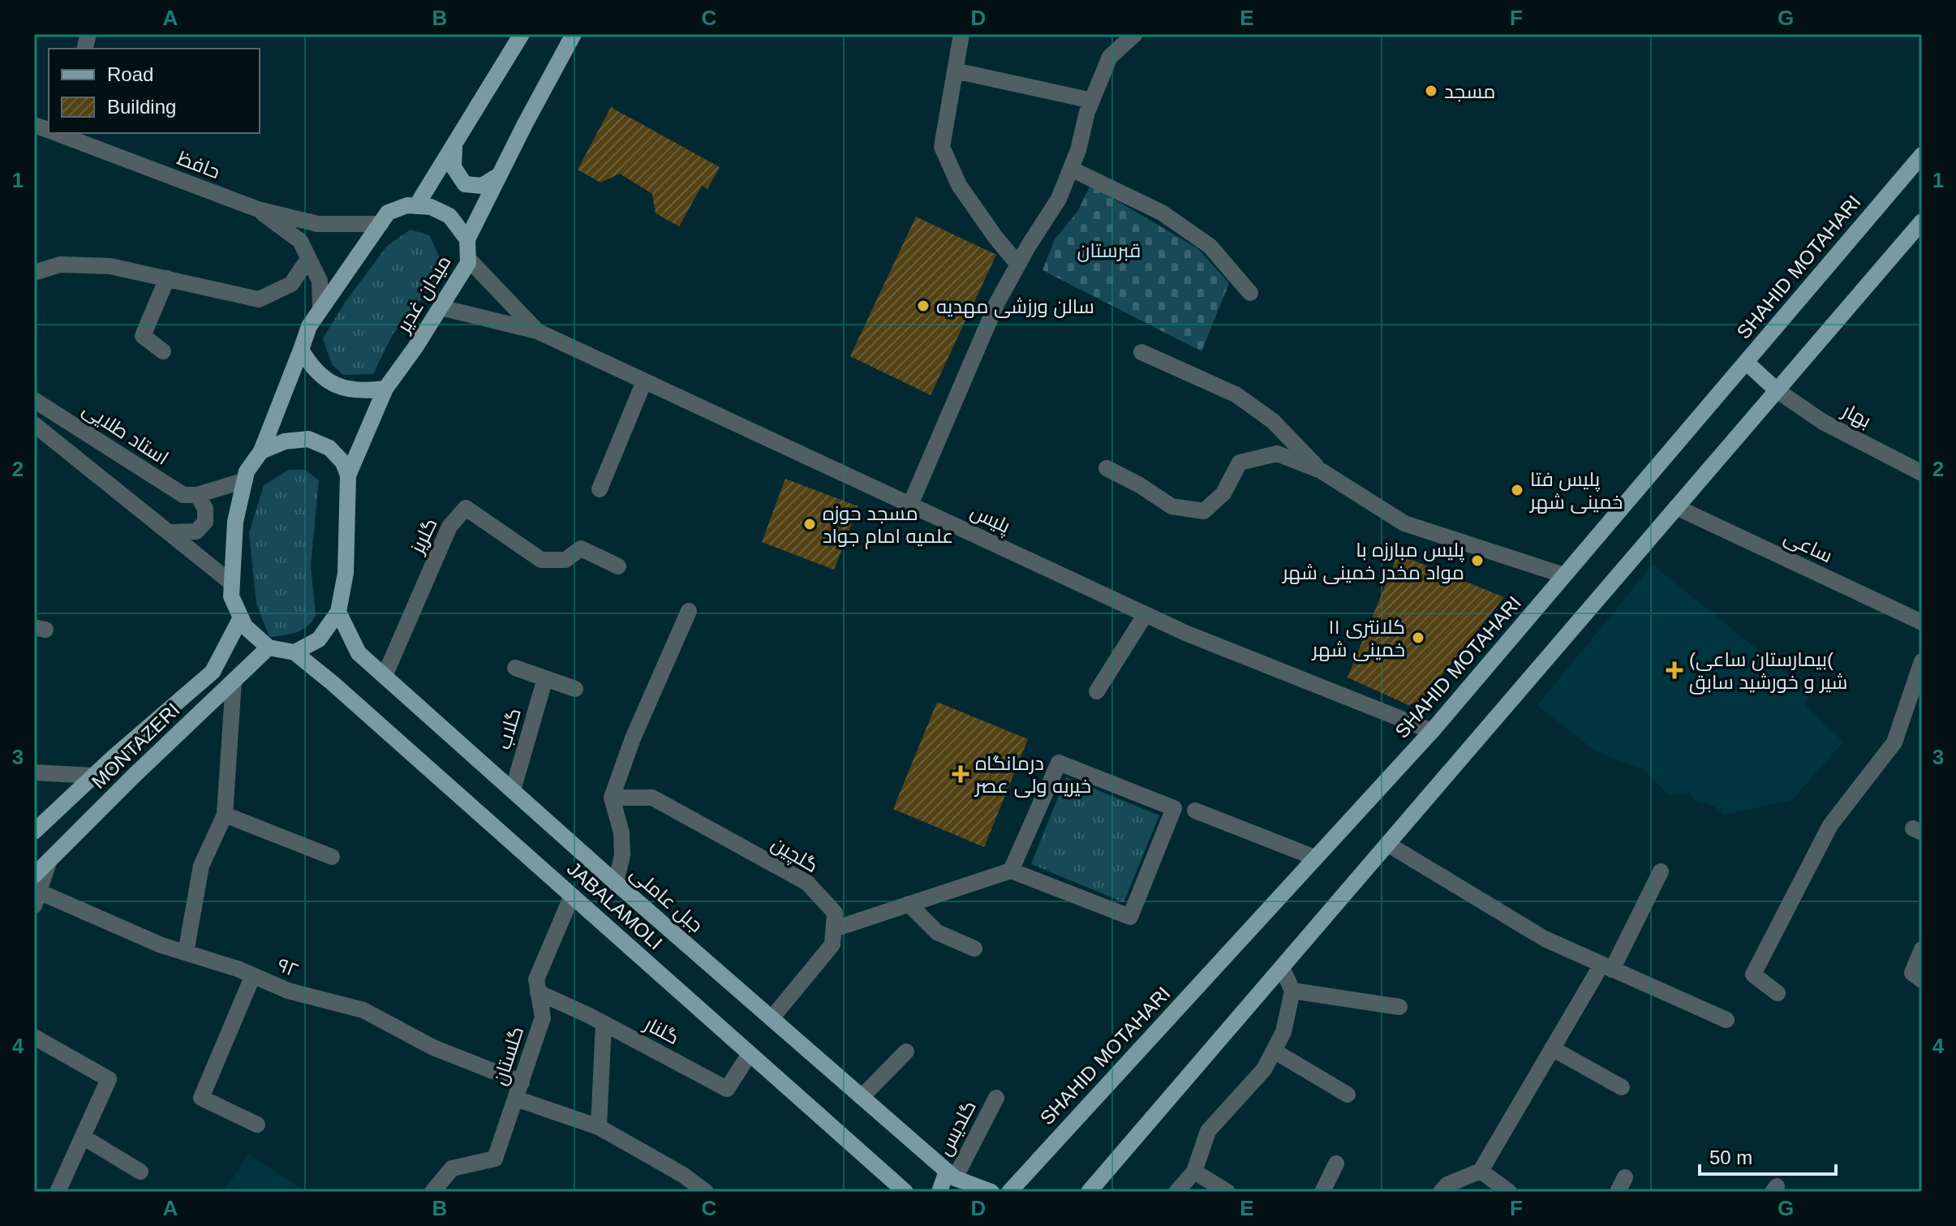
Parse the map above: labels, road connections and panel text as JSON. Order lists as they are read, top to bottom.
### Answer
{
  "streets": {
    "main road": [
      "SHAHID MOTAHARI",
      "میدان غدیر",
      "MONTAZERI",
      "جبل عاملی",
      "JABALAMOLI"
    ],
    "street": [
      "حافظ",
      "بهار",
      "استاد طلایی",
      "پلیس",
      "گلریز",
      "ساعی",
      "گلاب",
      "گلچین",
      "۹۲",
      "گلنار",
      "گلستان",
      "گلدیس"
    ]
  },
  "crossings": [
    ["SHAHID MOTAHARI", "پلیس"],
    ["گلریز", "جبل عاملی"],
    ["گلاب", "جبل عاملی"],
    ["MONTAZERI", "۹۲"],
    ["جبل عاملی", "گلدیس"],
    ["JABALAMOLI", "گلنار"],
    ["JABALAMOLI", "گلستان"],
    ["۹۲", "گلستان"],
    ["گلنار", "گلستان"]
  ],
  "parks": ["قبرستان"],
  "places": {
    "other": [
      "مسجد",
      "سالن ورزشی مهدیه",
      "پلیس فتا خمینی شهر",
      "مسجد حوزه علمیه امام جواد",
      "پلیس مبارزه با مواد مخدر خمینی شهر",
      "کلانتری ۱۱ خمینی شهر"
    ],
    "health": ["(بیمارستان ساعی( شیر و خورشید سابق", "درمانگاه خیریه ولی عصر"]
  },
  "legend": ["Road", "Building"],
  "scale_bar": "50 m",
  "grid": {
    "columns": [
      "A",
      "B",
      "C",
      "D",
      "E",
      "F",
      "G"
    ],
    "rows": [
      "1",
      "2",
      "3",
      "4"
    ]
  }
}
